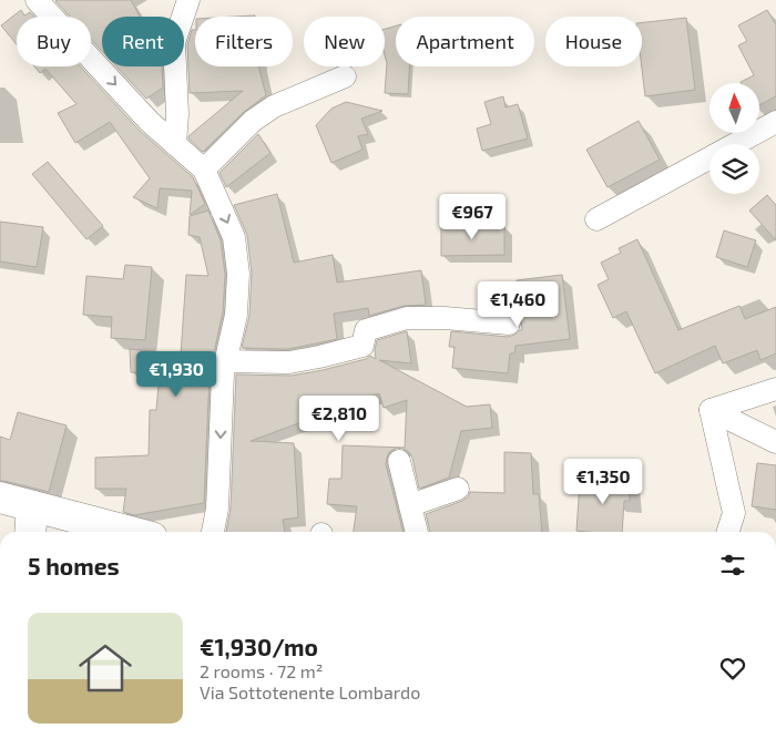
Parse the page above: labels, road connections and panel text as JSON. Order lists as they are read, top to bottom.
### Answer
{
  "north": "top",
  "page": {
    "chip": [
      "Buy",
      "Rent",
      "Filters",
      "New",
      "Apartment",
      "House"
    ],
    "price": [
      "€967",
      "€1,460",
      "€1,930",
      "€2,810",
      "€1,350"
    ],
    "heading": "5 homes",
    "list": [
      {
        "name": "€1,930/mo",
        "note": "2 rooms · 72 m² · Via Sottotenente Lombardo"
      }
    ]
  }
}
